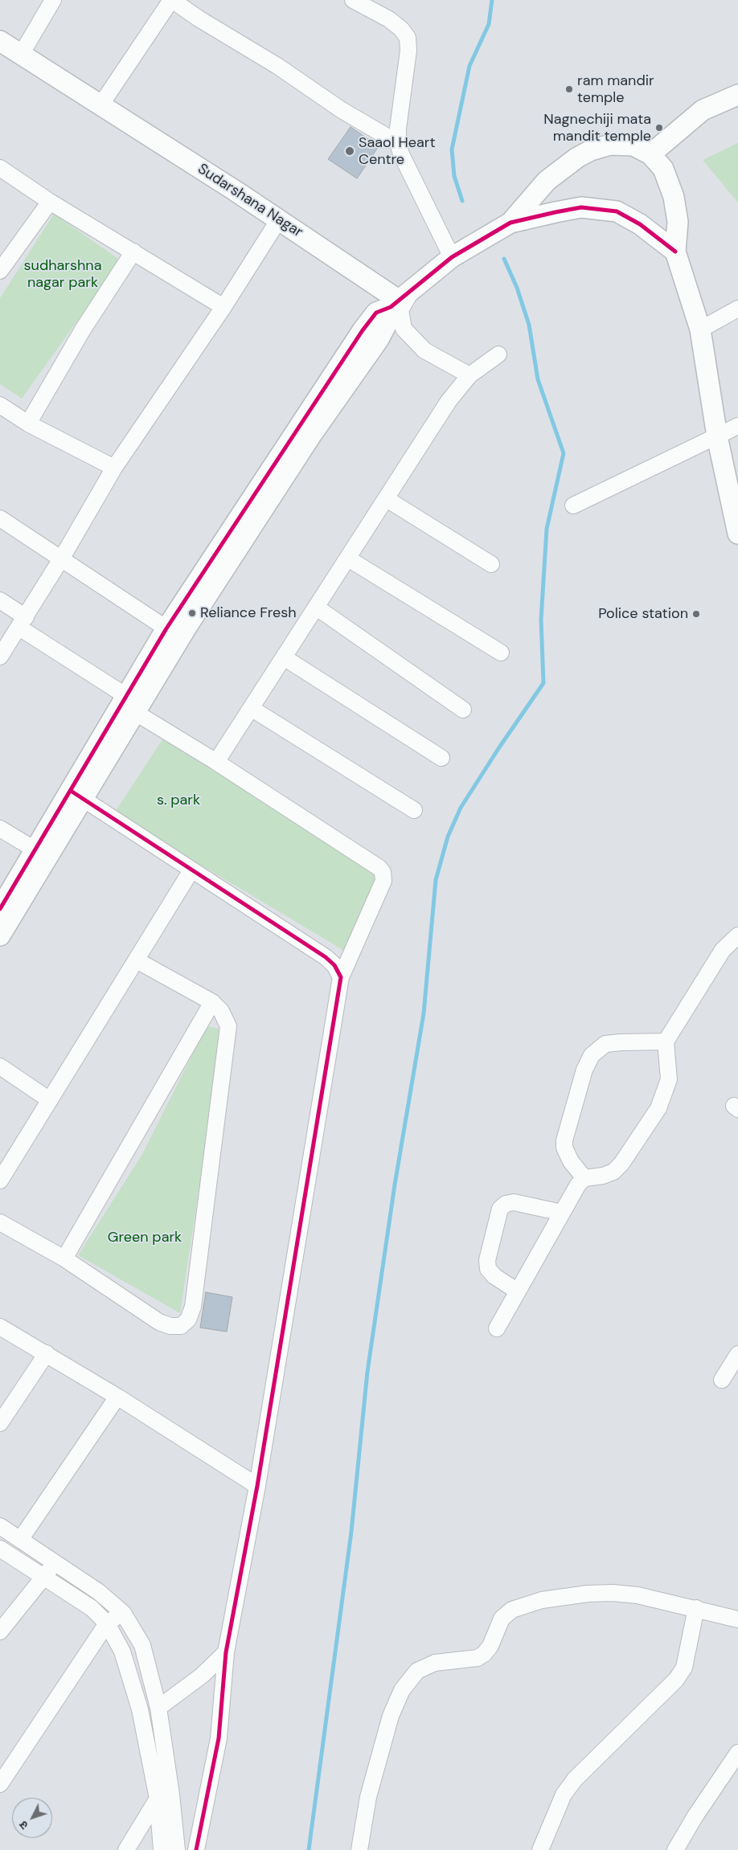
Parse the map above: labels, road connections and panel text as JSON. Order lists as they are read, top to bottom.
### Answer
{
  "streets": {
    "street": ["Sudarshana Nagar"]
  },
  "parks": ["sudharshna nagar park", "s. park", "Green park"],
  "places": [
    "ram mandir temple",
    "Nagnechiji mata mandit temple",
    "Saaol Heart Centre",
    "Reliance Fresh",
    "Police station"
  ],
  "north": "bottom left"
}
